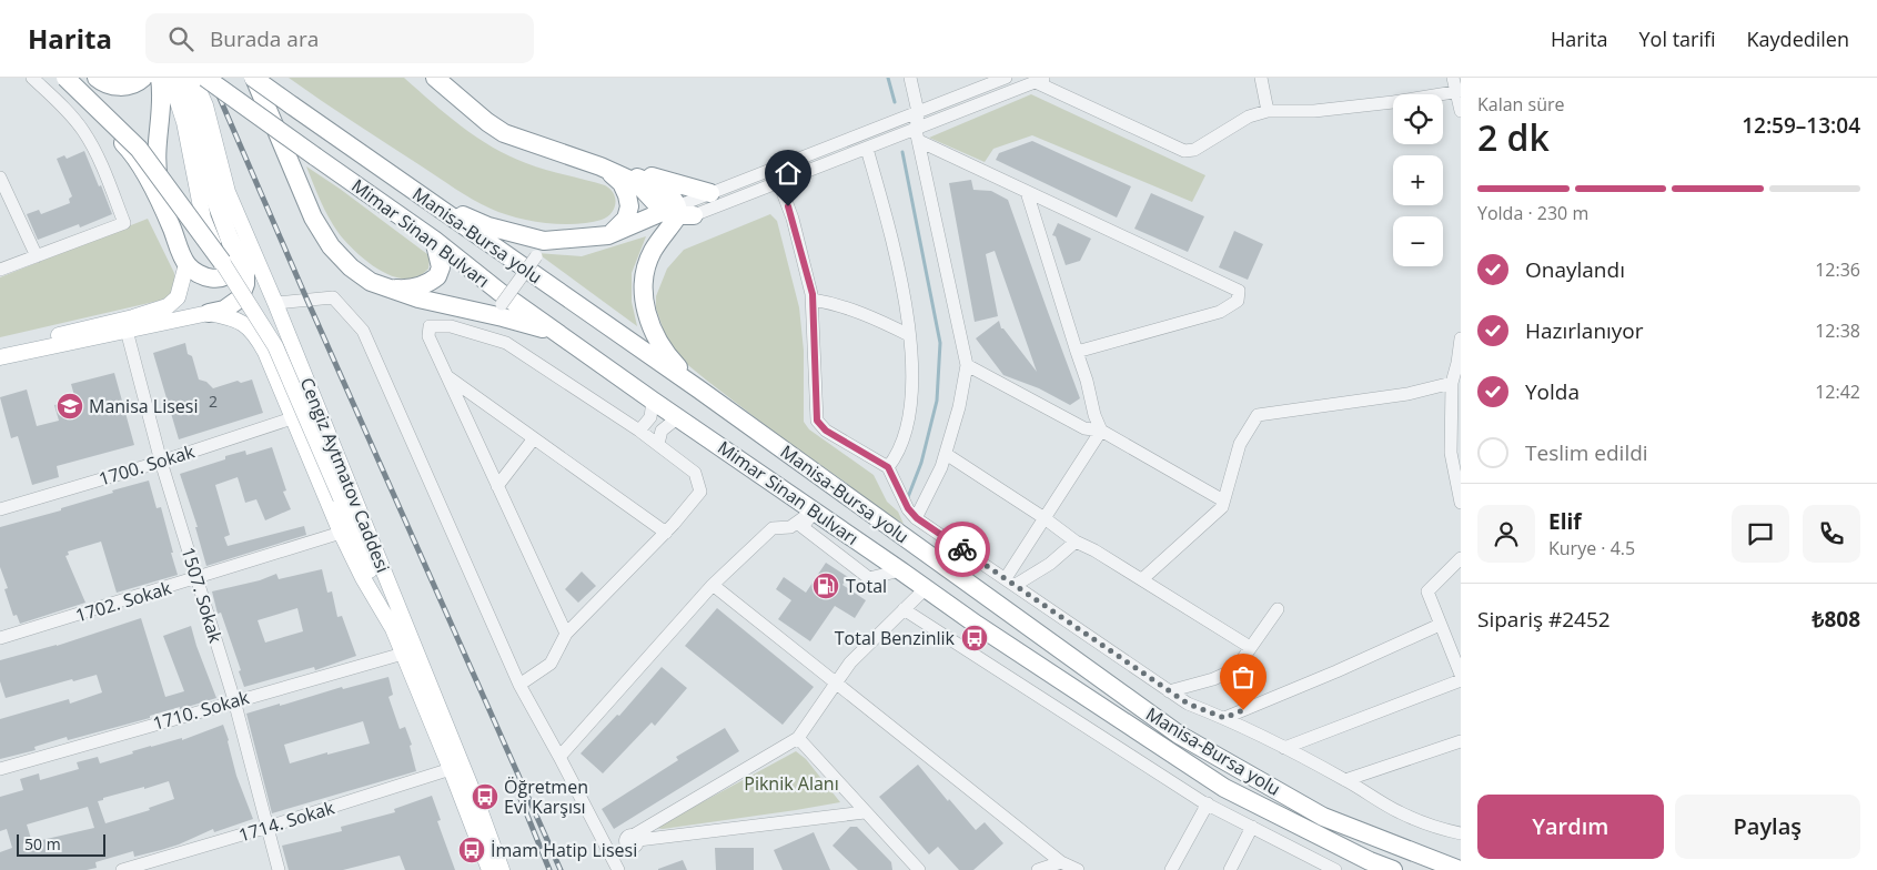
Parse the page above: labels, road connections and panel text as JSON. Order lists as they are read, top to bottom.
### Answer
{
  "streets": {
    "highway": ["Mimar Sinan Bulvarı", "Manisa-Bursa yolu"],
    "main road": ["Cengiz Aytmatov Caddesi"],
    "street": [
      "1700. Sokak",
      "1507. Sokak",
      "1702. Sokak",
      "1710. Sokak",
      "1714. Sokak"
    ]
  },
  "crossings": [
    ["1700. Sokak", "1507. Sokak"],
    ["Cengiz Aytmatov Caddesi", "1710. Sokak"],
    ["Cengiz Aytmatov Caddesi", "1714. Sokak"],
    ["1507. Sokak", "1702. Sokak"],
    ["1507. Sokak", "1710. Sokak"],
    ["1507. Sokak", "1714. Sokak"]
  ],
  "parks": ["Piknik Alanı"],
  "places": {
    "school or university": ["Manisa Lisesi"],
    "fuel station": ["Total"],
    "bus stop": ["Total Benzinlik", "Öğretmen Evi Karşısı", "İmam Hatip Lisesi"]
  },
  "house_numbers": ["2"],
  "scale_bar": "50 m",
  "page": {
    "header": "Harita",
    "search": "Burada ara",
    "nav": ["Harita", "Yol tarifi", "Kaydedilen"],
    "heading": ["2 dk", "Kalan süre", "12:59–13:04"],
    "panel": [
      "Elif",
      "Kurye · 4.5",
      "Sipariş #2452",
      "₺808"
    ],
    "map_buttons": ["+", "−"],
    "bar": "Yolda · 230 m",
    "list": [
      ["Onaylandı", "12:36"],
      ["Hazırlanıyor", "12:38"],
      ["Yolda", "12:42"],
      "Teslim edildi"
    ],
    "buttons": ["Yardım", "Paylaş"],
    "scale": "50 m"
  }
}
